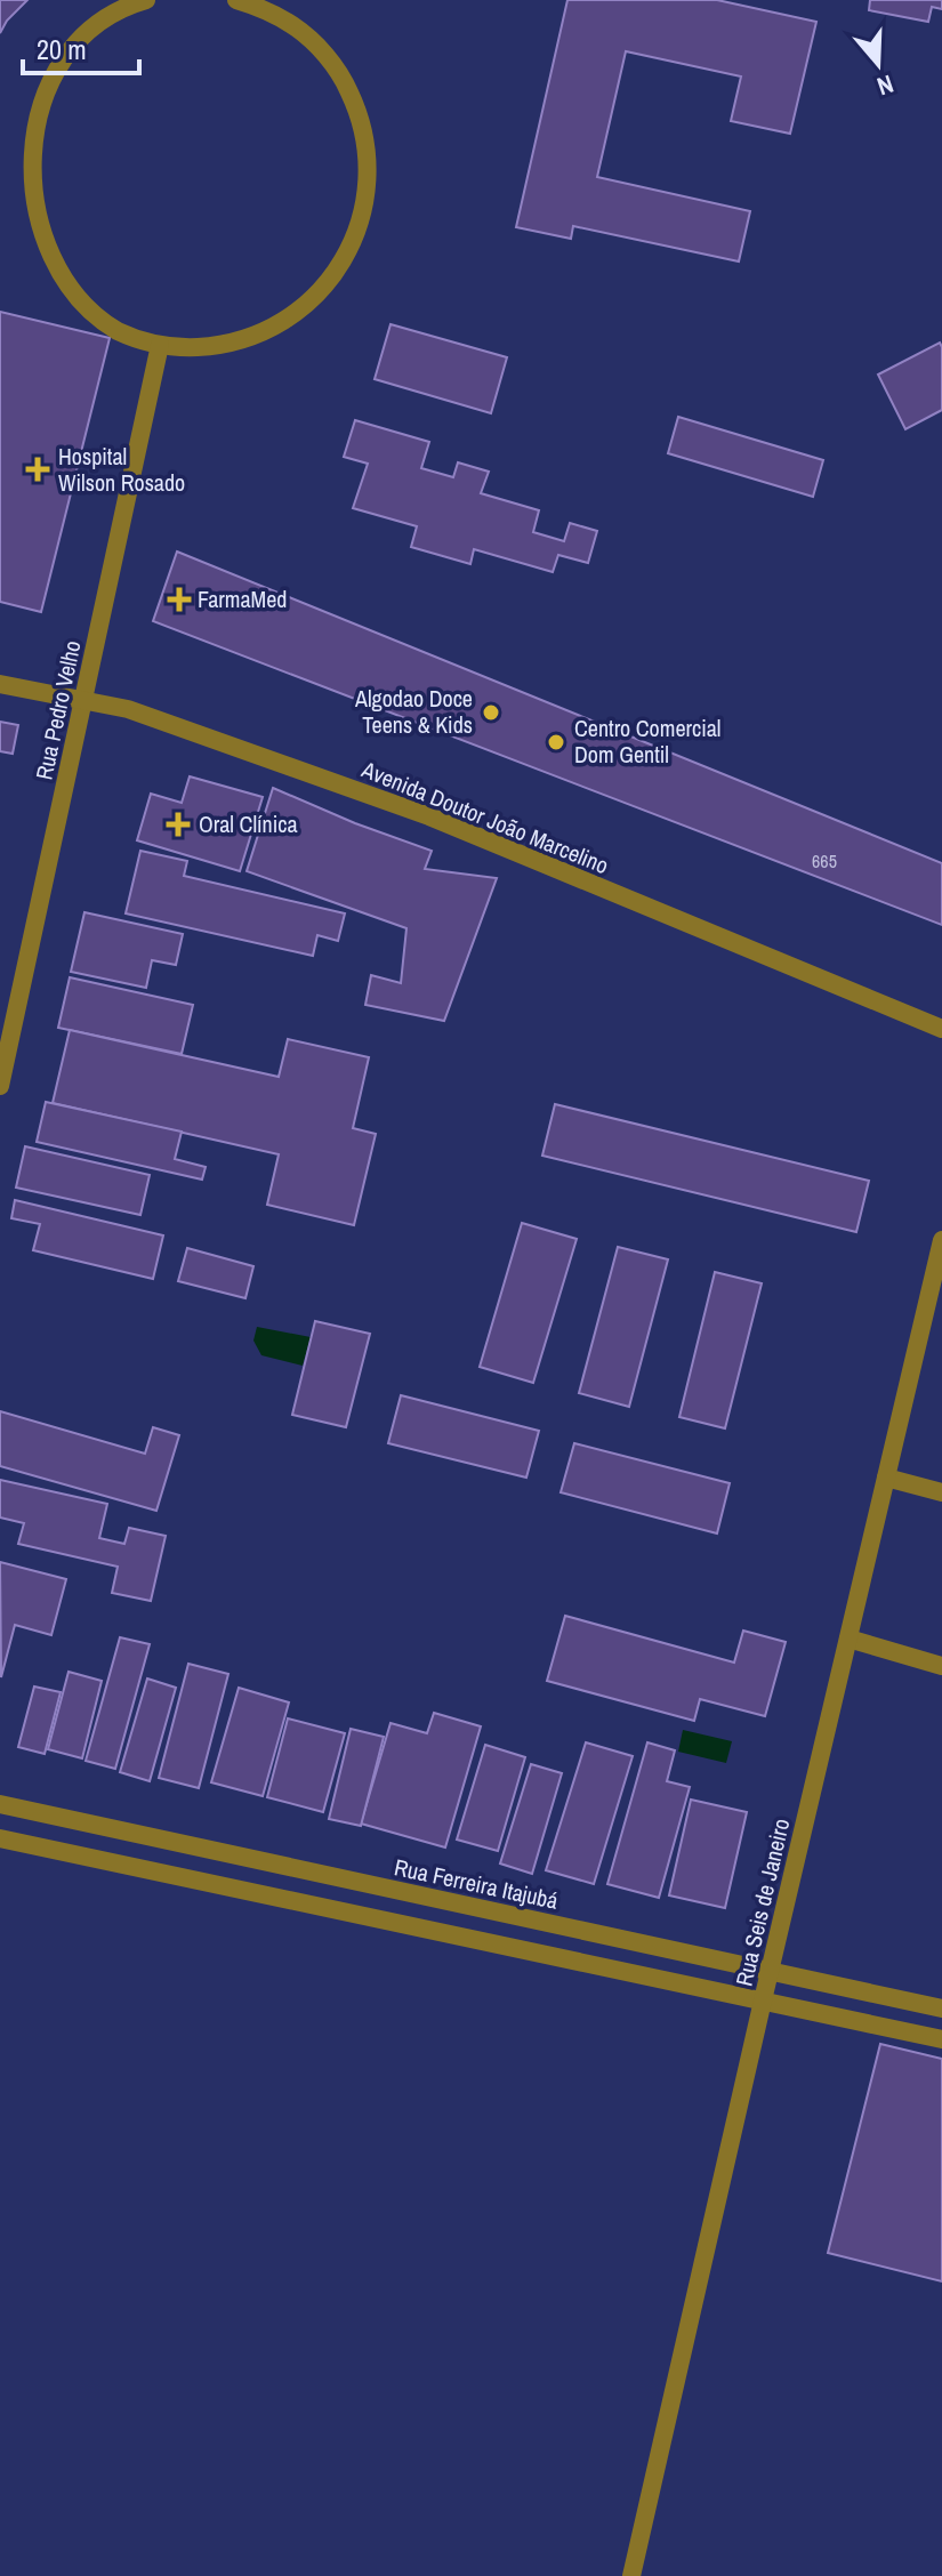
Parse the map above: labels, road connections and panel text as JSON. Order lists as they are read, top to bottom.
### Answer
{
  "streets": {
    "street": [
      "Rua Pedro Velho",
      "Avenida Doutor João Marcelino",
      "Rua Ferreira Itajubá",
      "Rua Seis de Janeiro"
    ]
  },
  "crossings": [
    ["Rua Pedro Velho", "Avenida Doutor João Marcelino"],
    ["Rua Ferreira Itajubá", "Rua Seis de Janeiro"]
  ],
  "places": {
    "health": ["Hospital Wilson Rosado", "FarmaMed", "Oral Clínica"],
    "other": ["Algodao Doce Teens & Kids", "Centro Comercial Dom Gentil"]
  },
  "house_numbers": ["665"],
  "scale_bar": "20 m",
  "north": "bottom"
}
